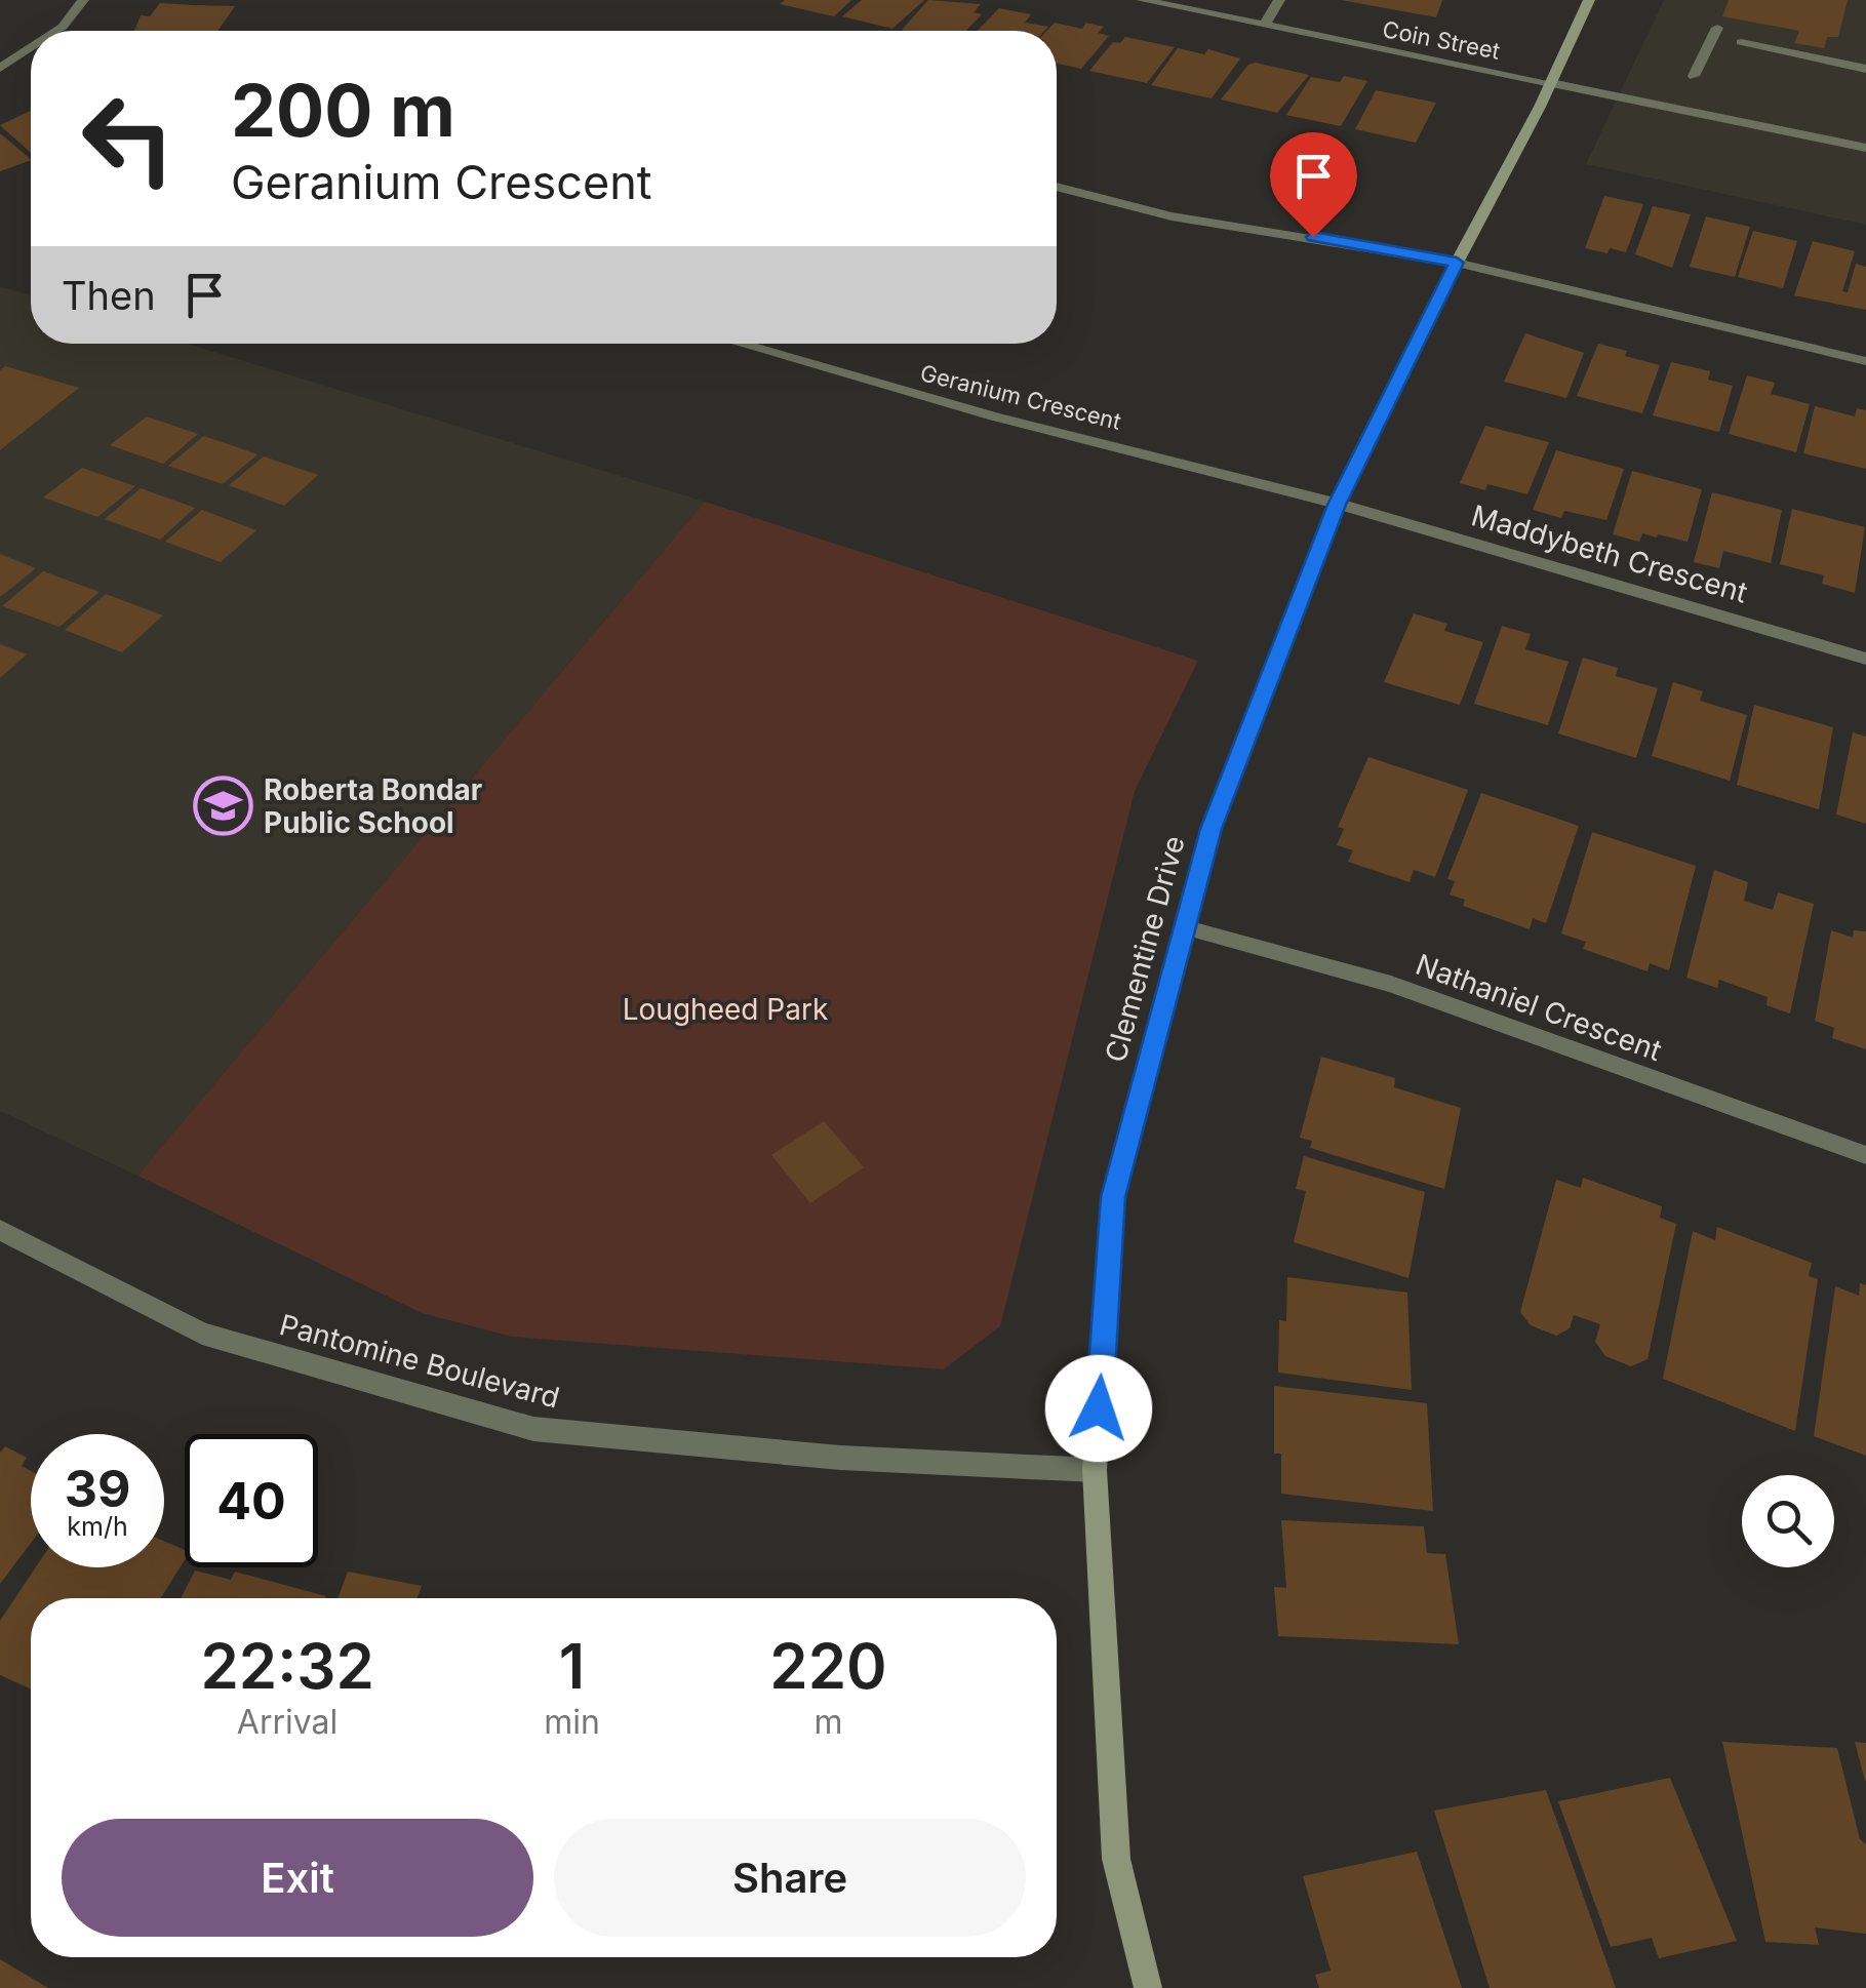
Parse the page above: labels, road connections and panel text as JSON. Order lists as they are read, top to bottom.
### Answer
{
  "streets": {
    "street": [
      "Coin Street",
      "Geranium Crescent",
      "Maddybeth Crescent",
      "Clementine Drive",
      "Nathaniel Crescent",
      "Pantomine Boulevard"
    ]
  },
  "crossings": [
    ["Coin Street", "Clementine Drive"],
    ["Geranium Crescent", "Maddybeth Crescent"],
    ["Geranium Crescent", "Clementine Drive"],
    ["Maddybeth Crescent", "Clementine Drive"],
    ["Clementine Drive", "Nathaniel Crescent"],
    ["Clementine Drive", "Pantomine Boulevard"]
  ],
  "parks": ["Lougheed Park"],
  "places": {
    "school or university": ["Roberta Bondar Public School"]
  },
  "page": {
    "turn": ["200 m", "Geranium Crescent"],
    "then": "Then",
    "speed": "39 km/h",
    "limit": "40",
    "eta": [
      "22:32",
      "Arrival",
      "1",
      "min",
      "220",
      "m"
    ],
    "buttons": ["Exit", "Share"]
  }
}
